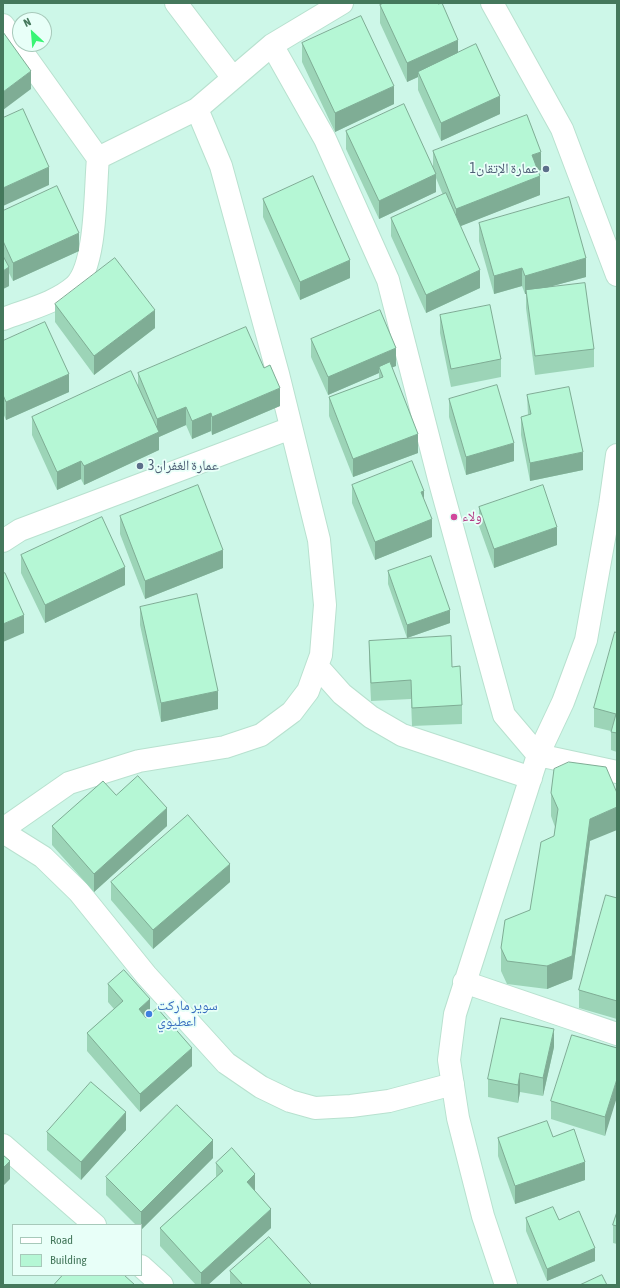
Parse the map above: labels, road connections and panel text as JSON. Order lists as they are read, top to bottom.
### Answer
{
  "places": [
    "عمارة الإتقان1",
    "عمارة الغفران3",
    "ولاء",
    "سوير ماركت اعطيوي"
  ],
  "legend": ["Road", "Building"],
  "north": "top left"
}
